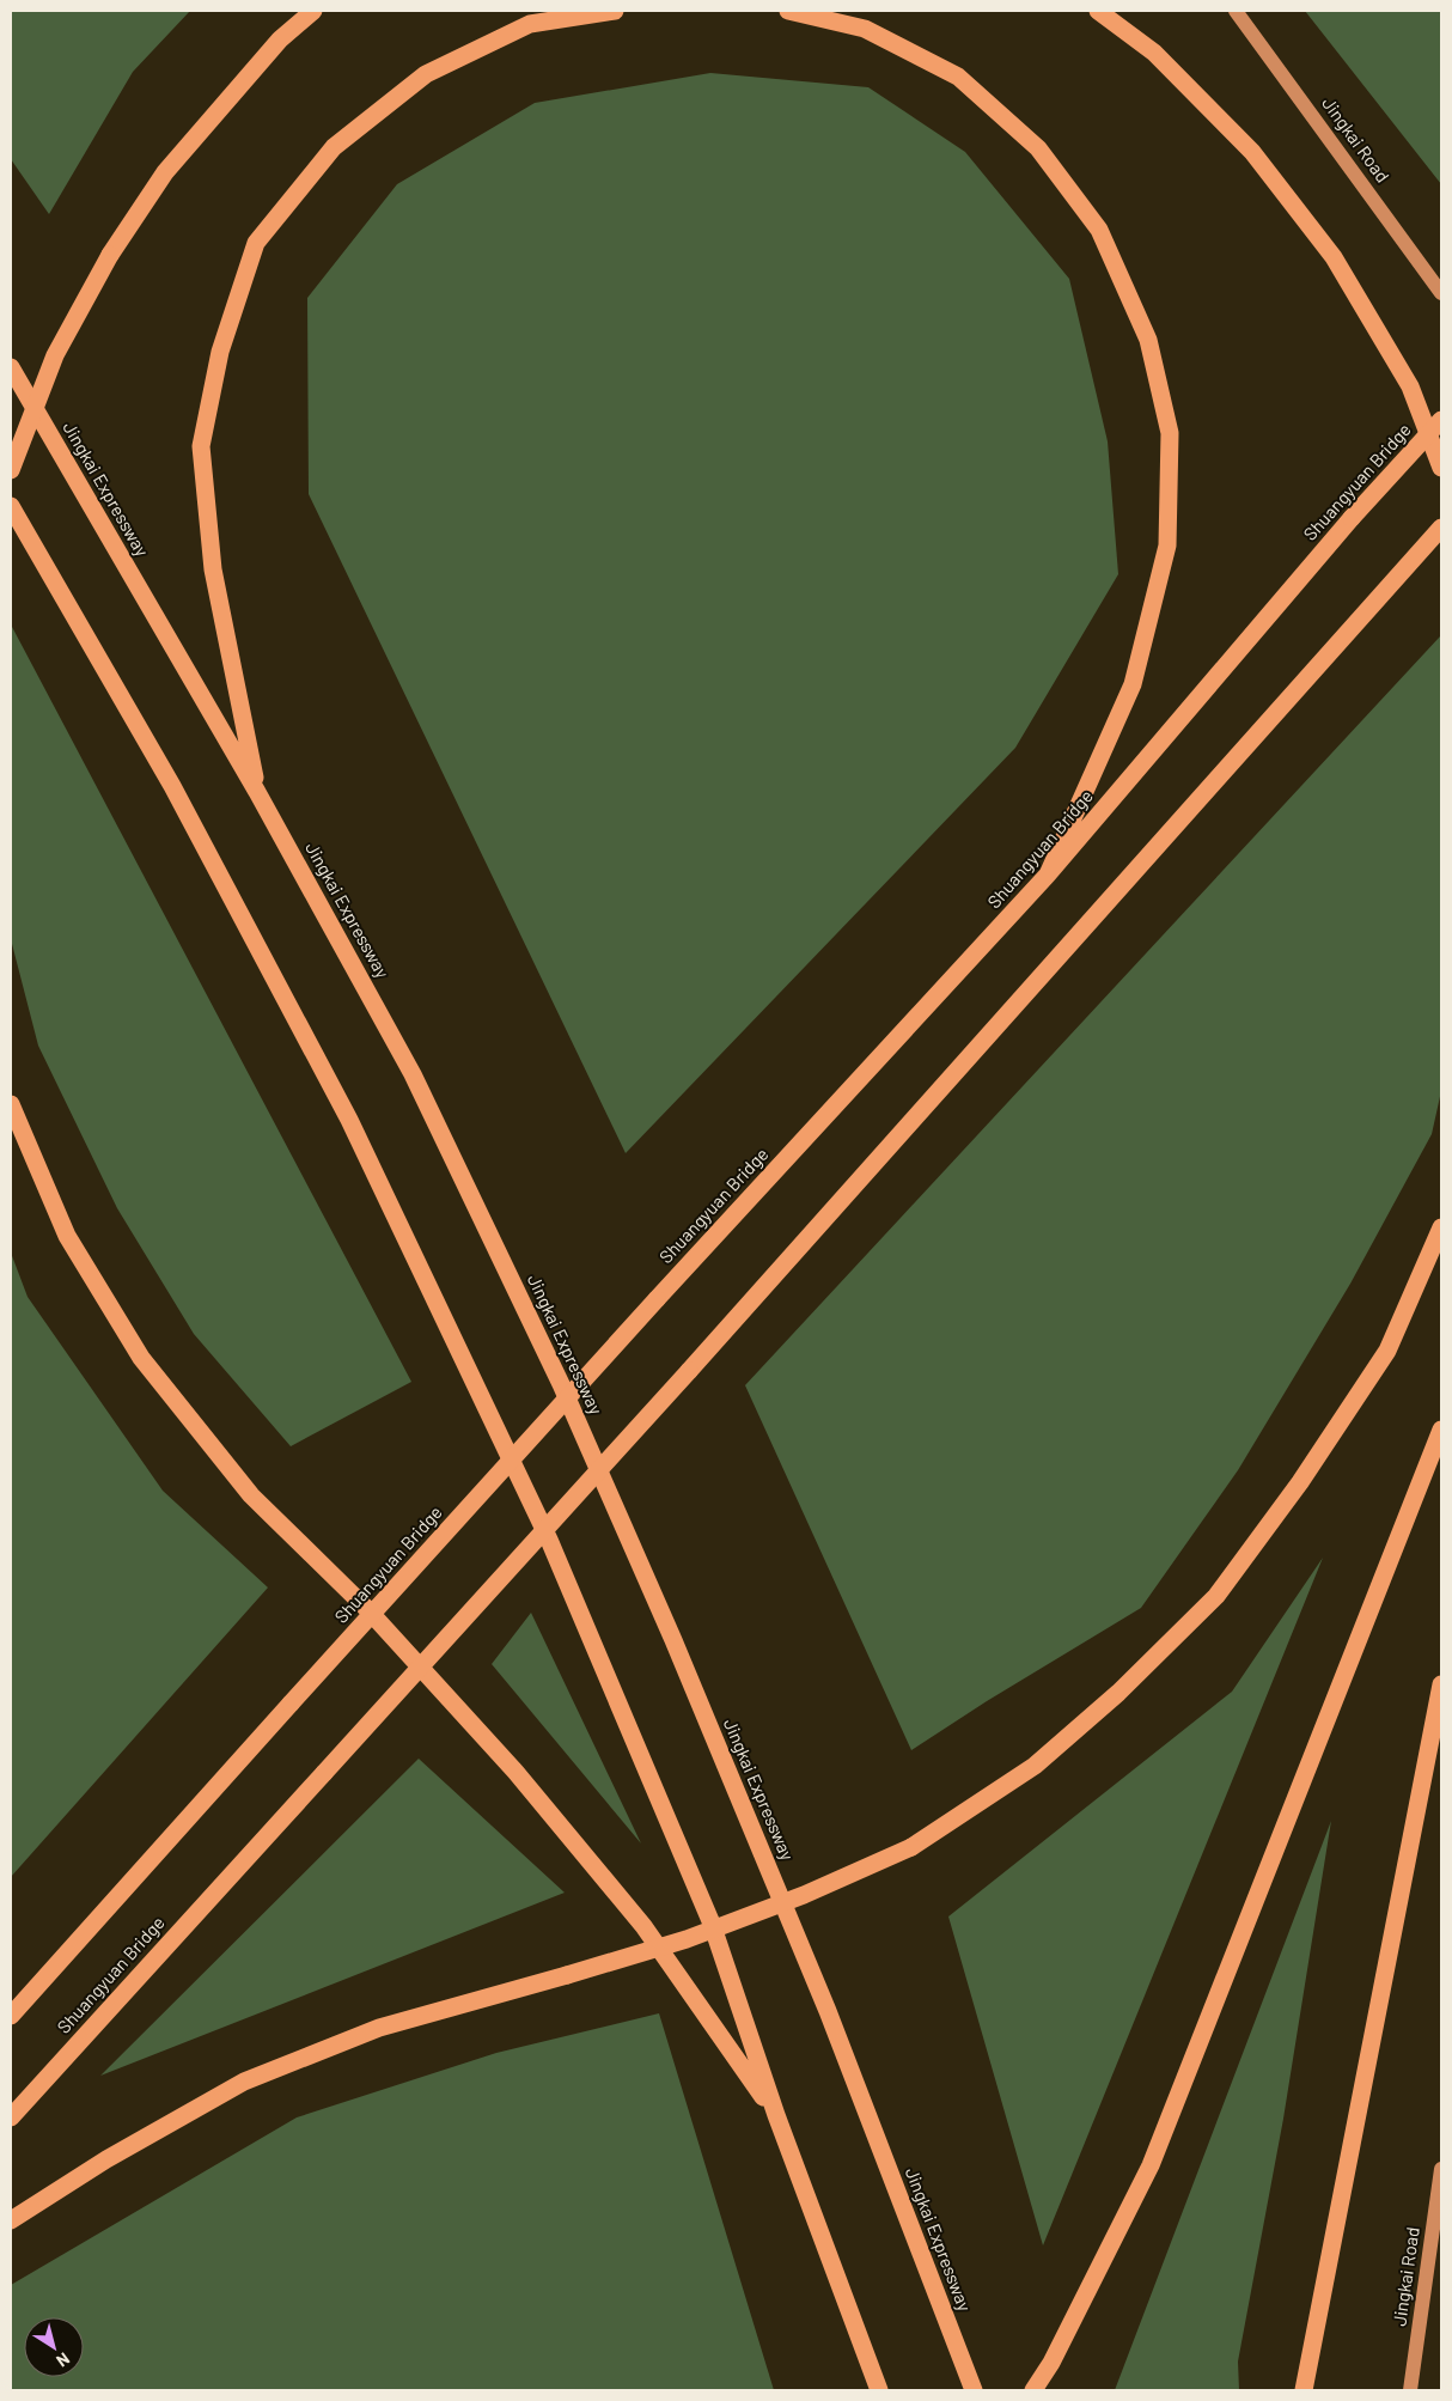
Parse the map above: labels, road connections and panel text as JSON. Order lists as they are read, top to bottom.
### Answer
{
  "streets": {
    "highway": ["Shuangyuan Bridge", "Jingkai Expressway"],
    "main road": ["Jingkai Road"]
  },
  "north": "bottom right"
}
